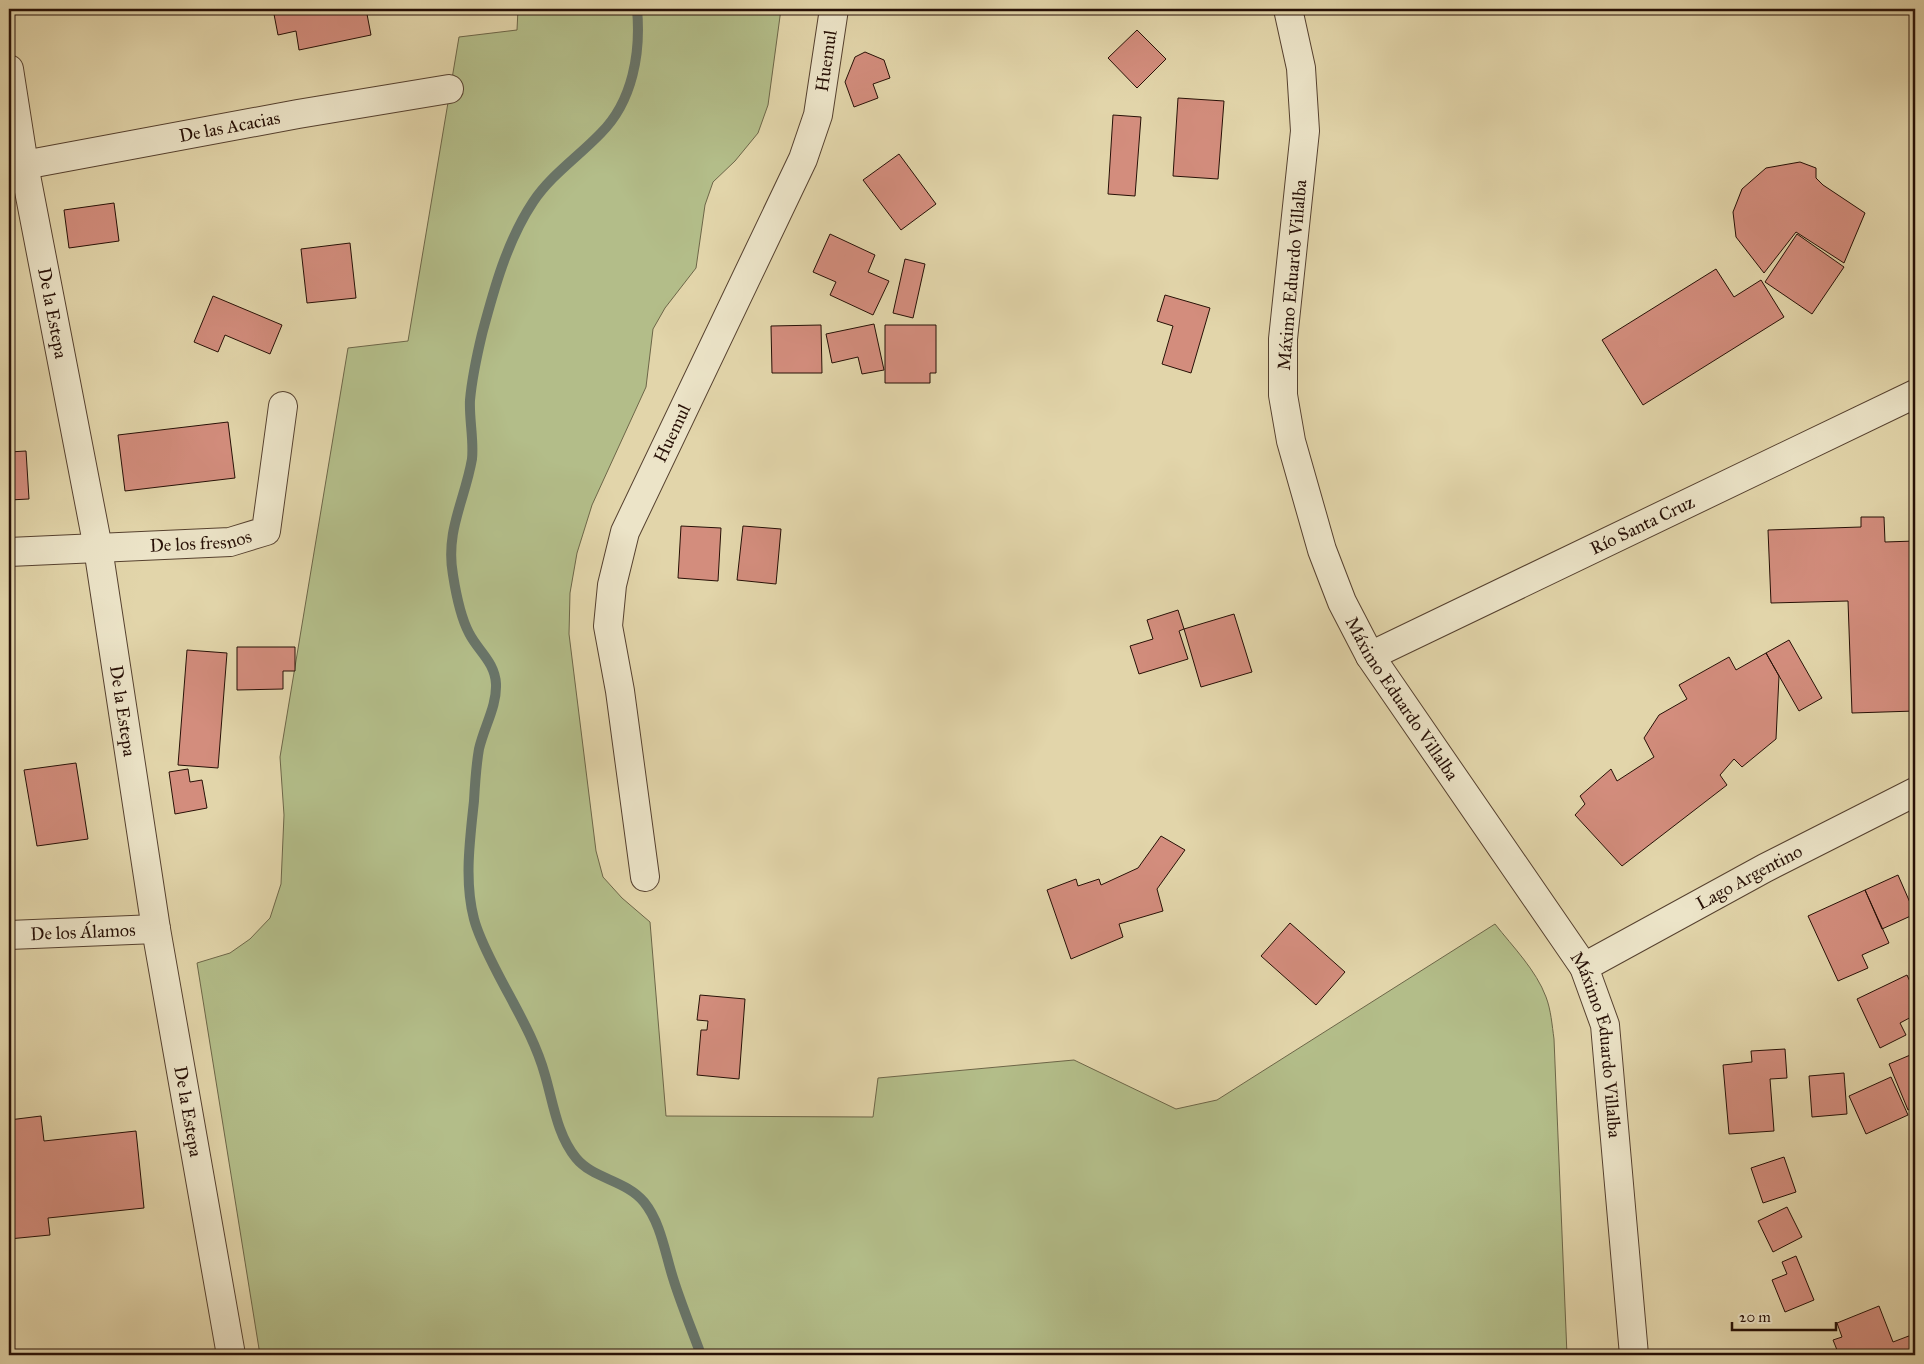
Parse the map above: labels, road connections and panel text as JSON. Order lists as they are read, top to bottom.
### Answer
{
  "streets": {
    "street": [
      "Huemul",
      "De las Acacias",
      "Máximo Eduardo Villalba",
      "De la Estepa",
      "Río Santa Cruz",
      "De los fresnos",
      "Lago Argentino",
      "De los Álamos"
    ]
  },
  "crossings": [
    ["De las Acacias", "De la Estepa"],
    ["Máximo Eduardo Villalba", "Río Santa Cruz"],
    ["Máximo Eduardo Villalba", "Lago Argentino"],
    ["De la Estepa", "De los fresnos"],
    ["De la Estepa", "De los Álamos"]
  ],
  "scale_bar": "20 m"
}
